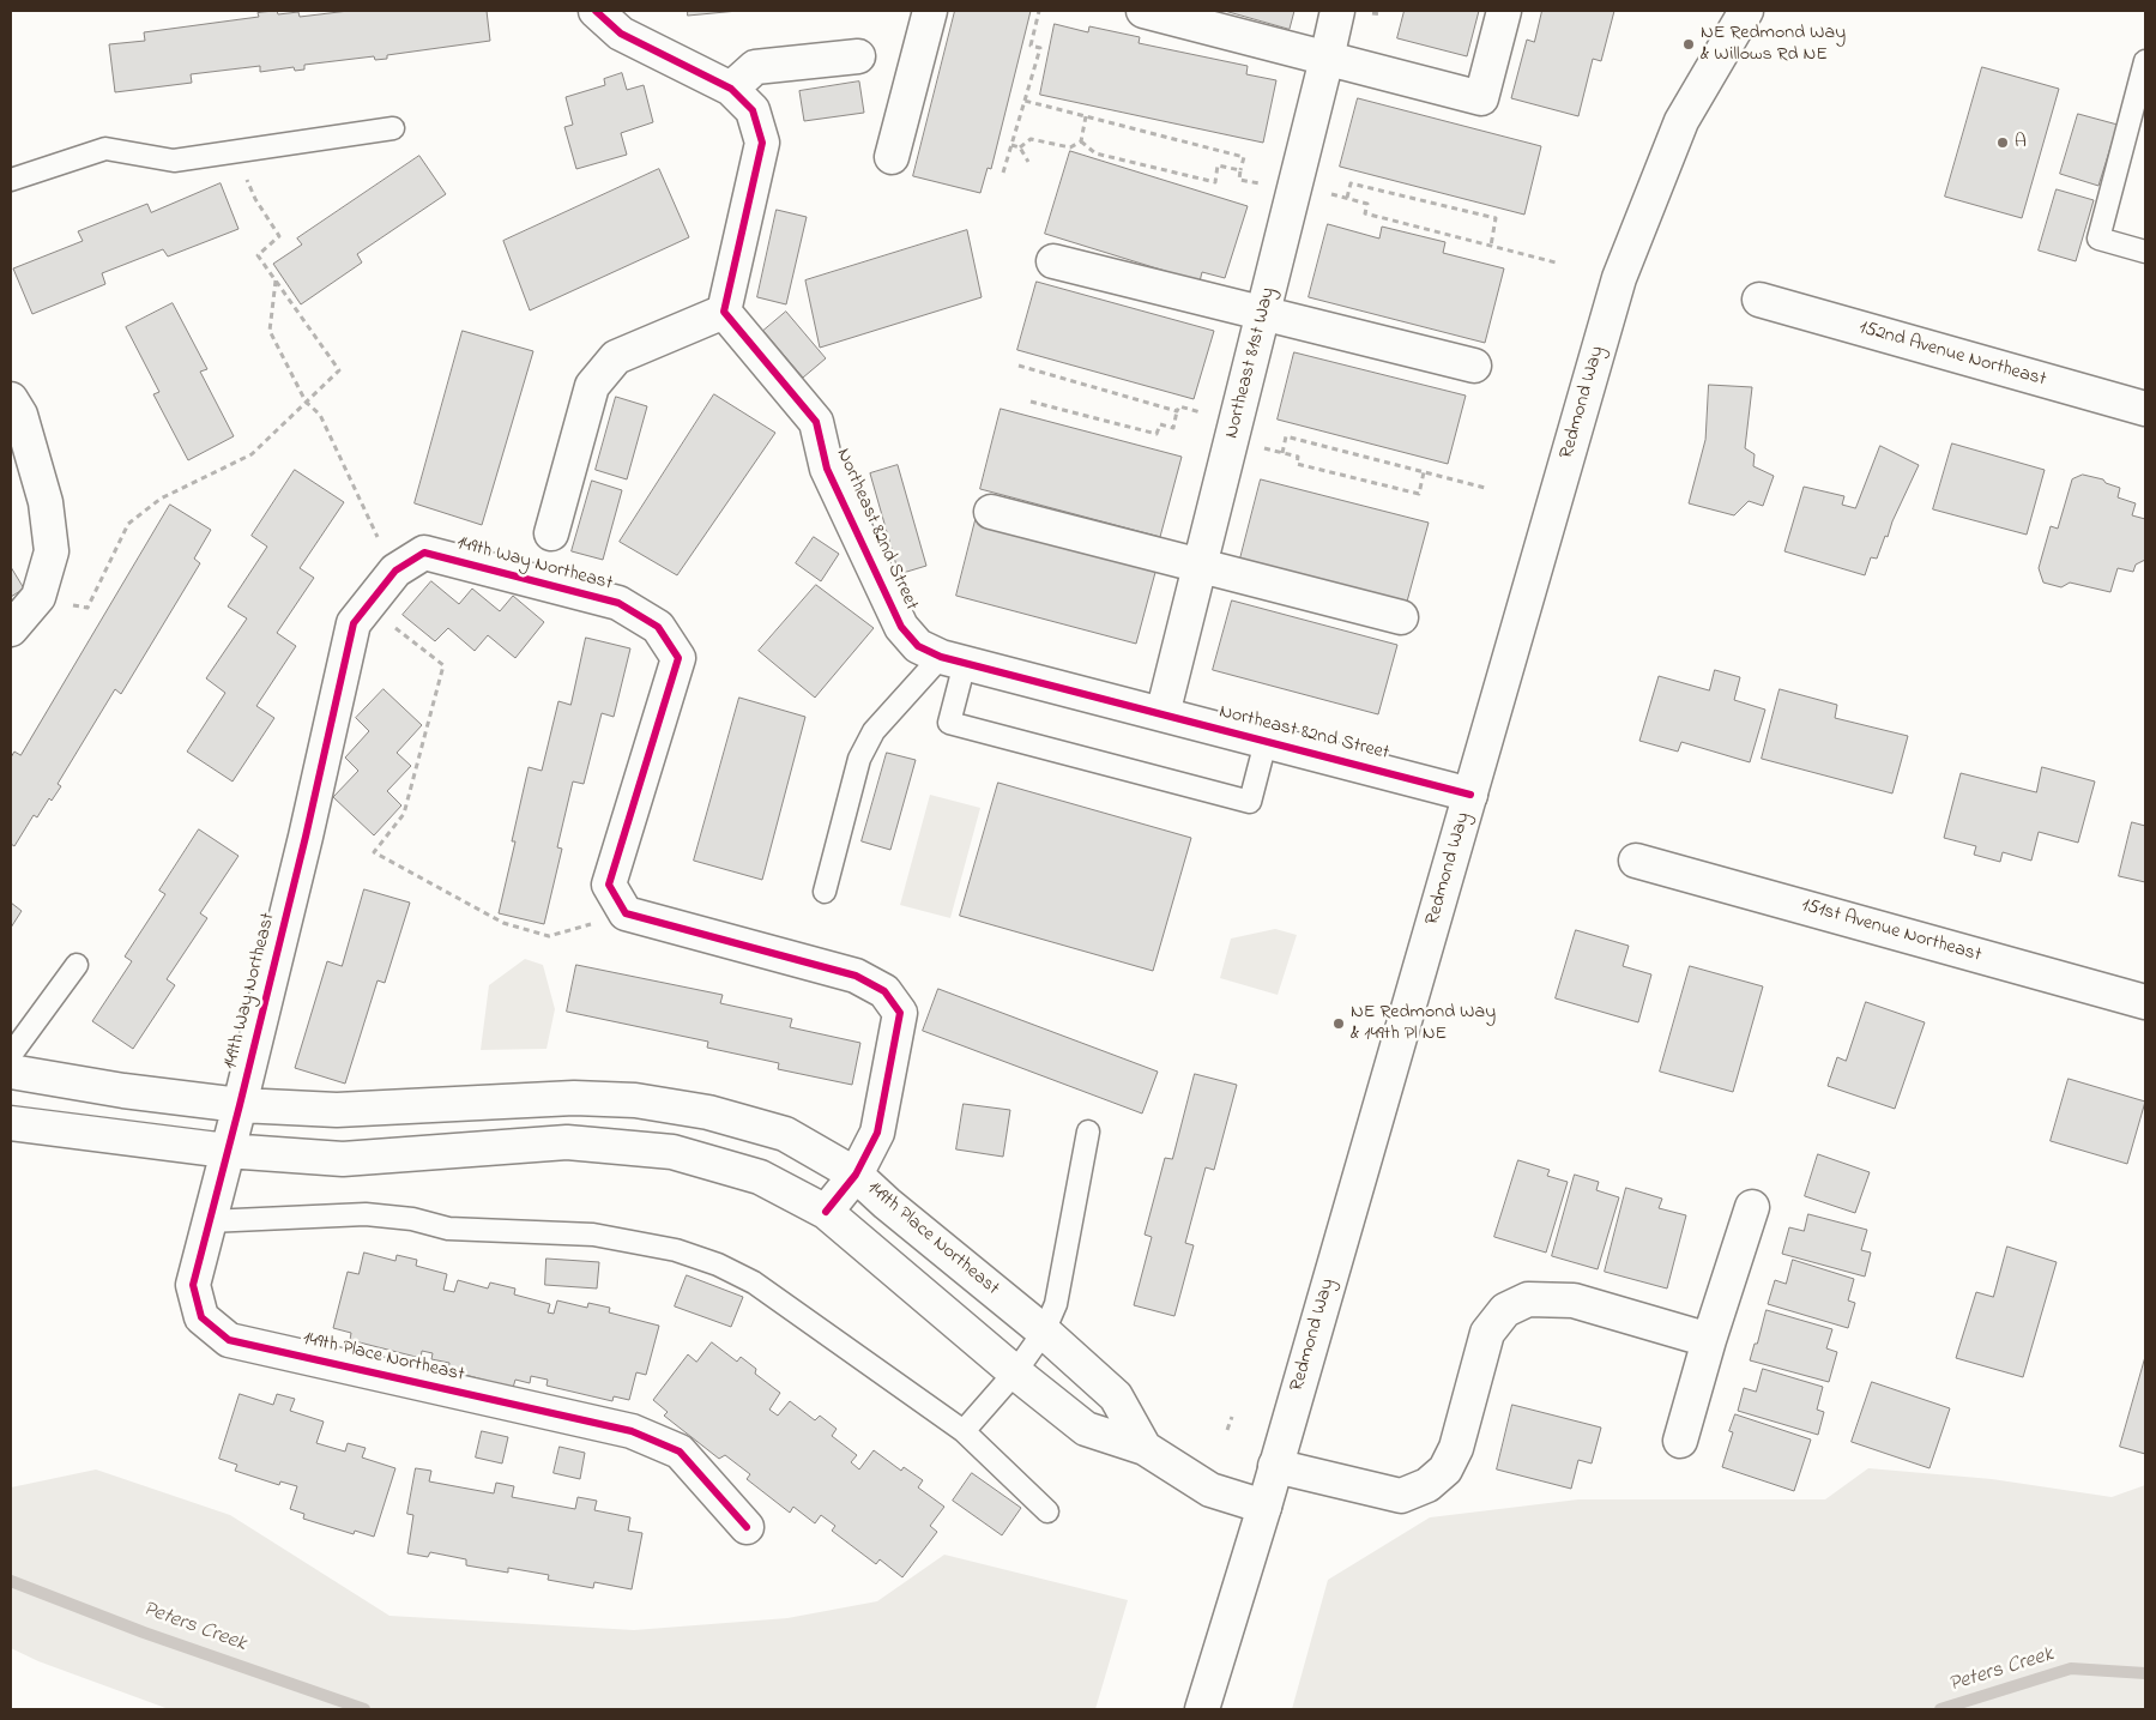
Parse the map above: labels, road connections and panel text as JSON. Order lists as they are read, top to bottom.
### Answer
{
  "streets": {
    "street": [
      "152nd Avenue Northeast",
      "Northeast 81st Way",
      "Redmond Way",
      "Northeast 82nd Street",
      "149th Way Northeast",
      "151st Avenue Northeast",
      "149th Place Northeast"
    ]
  },
  "crossings": [
    ["Northeast 81st Way", "Northeast 82nd Street"],
    ["Redmond Way", "Northeast 82nd Street"],
    ["Redmond Way", "149th Place Northeast"],
    ["149th Way Northeast", "149th Place Northeast"]
  ],
  "water": ["Peters Creek"],
  "places": ["NE Redmond Way & Willows Rd NE", "A", "NE Redmond Way & 149th Pl NE"]
}
